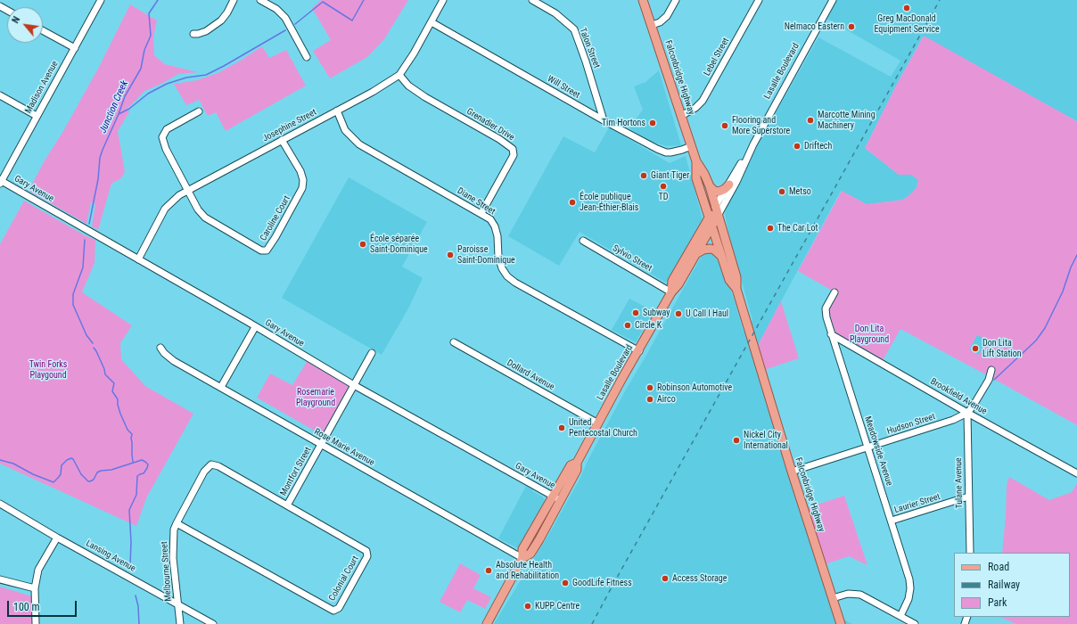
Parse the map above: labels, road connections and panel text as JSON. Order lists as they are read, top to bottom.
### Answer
{
  "streets": {
    "main road": ["Lasalle Boulevard", "Falconbridge Highway"],
    "street": [
      "Talon Street",
      "Lebel Street",
      "Madison Avenue",
      "Will Street",
      "Grenadier Drive",
      "Josephine Street",
      "Gary Avenue",
      "Diane Street",
      "Caroline Court",
      "Sylvio Street",
      "Dollard Avenue",
      "Brookfield Avenue",
      "Hudson Street",
      "Rose Marie Avenue",
      "Meadowside Avenue",
      "Montfort Street",
      "Tulane Avenue",
      "Laurier Street",
      "Lansing Avenue",
      "Melbourne Street",
      "Colonial Court"
    ]
  },
  "crossings": [
    ["Talon Street", "Will Street"],
    ["Lebel Street", "Falconbridge Highway"],
    ["Lasalle Boulevard", "Falconbridge Highway"],
    ["Lasalle Boulevard", "Gary Avenue"],
    ["Lasalle Boulevard", "Diane Street"],
    ["Lasalle Boulevard", "Sylvio Street"],
    ["Lasalle Boulevard", "Dollard Avenue"],
    ["Lasalle Boulevard", "Rose Marie Avenue"],
    ["Falconbridge Highway", "Will Street"],
    ["Falconbridge Highway", "Hudson Street"],
    ["Madison Avenue", "Gary Avenue"],
    ["Will Street", "Josephine Street"],
    ["Grenadier Drive", "Josephine Street"],
    ["Grenadier Drive", "Diane Street"],
    ["Josephine Street", "Gary Avenue"],
    ["Josephine Street", "Diane Street"],
    ["Josephine Street", "Caroline Court"],
    ["Gary Avenue", "Montfort Street"],
    ["Brookfield Avenue", "Hudson Street"],
    ["Brookfield Avenue", "Meadowside Avenue"],
    ["Brookfield Avenue", "Tulane Avenue"],
    ["Hudson Street", "Meadowside Avenue"],
    ["Hudson Street", "Tulane Avenue"],
    ["Rose Marie Avenue", "Montfort Street"],
    ["Meadowside Avenue", "Laurier Street"],
    ["Montfort Street", "Colonial Court"],
    ["Tulane Avenue", "Laurier Street"],
    ["Lansing Avenue", "Melbourne Street"],
    ["Melbourne Street", "Colonial Court"]
  ],
  "water": ["Junction Creek"],
  "parks": ["Don Lita Playground", "Twin Forks Playgound", "Rosemarie Playground"],
  "places": [
    "Greg MacDonald Equipment Service",
    "Nelmaco Eastern",
    "Marcotte Mining Machinery",
    "Tim Hortons",
    "Flooring and More Superstore",
    "Driftech",
    "Giant Tiger",
    "TD",
    "Metso",
    "École publique Jean-Éthier-Blais",
    "The Car Lot",
    "École séparée Saint-Dominique",
    "Paroisse Saint-Dominique",
    "Subway",
    "U Call I Haul",
    "Circle K",
    "Don Lita Lift Station",
    "Robinson Automotive",
    "Airco",
    "United Pentecostal Church",
    "Nickel City International",
    "Absolute Health and Rehabilitation",
    "Access Storage",
    "GoodLife Fitness",
    "KUPP Centre"
  ],
  "legend": ["Road", "Railway", "Park"],
  "scale_bar": "100 m",
  "north": "top left"
}
